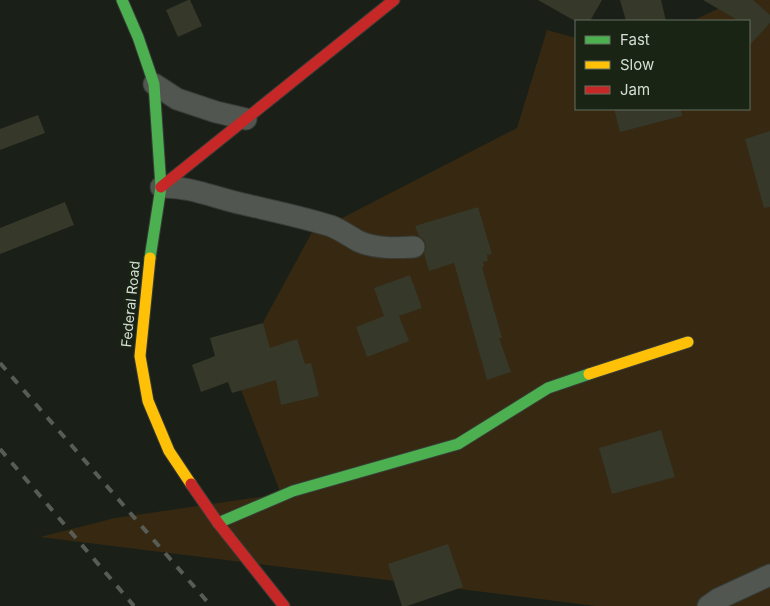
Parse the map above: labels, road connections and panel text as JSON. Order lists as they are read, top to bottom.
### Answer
{
  "streets": {
    "street": ["Federal Road"]
  },
  "legend": ["Fast", "Slow", "Jam"]
}
